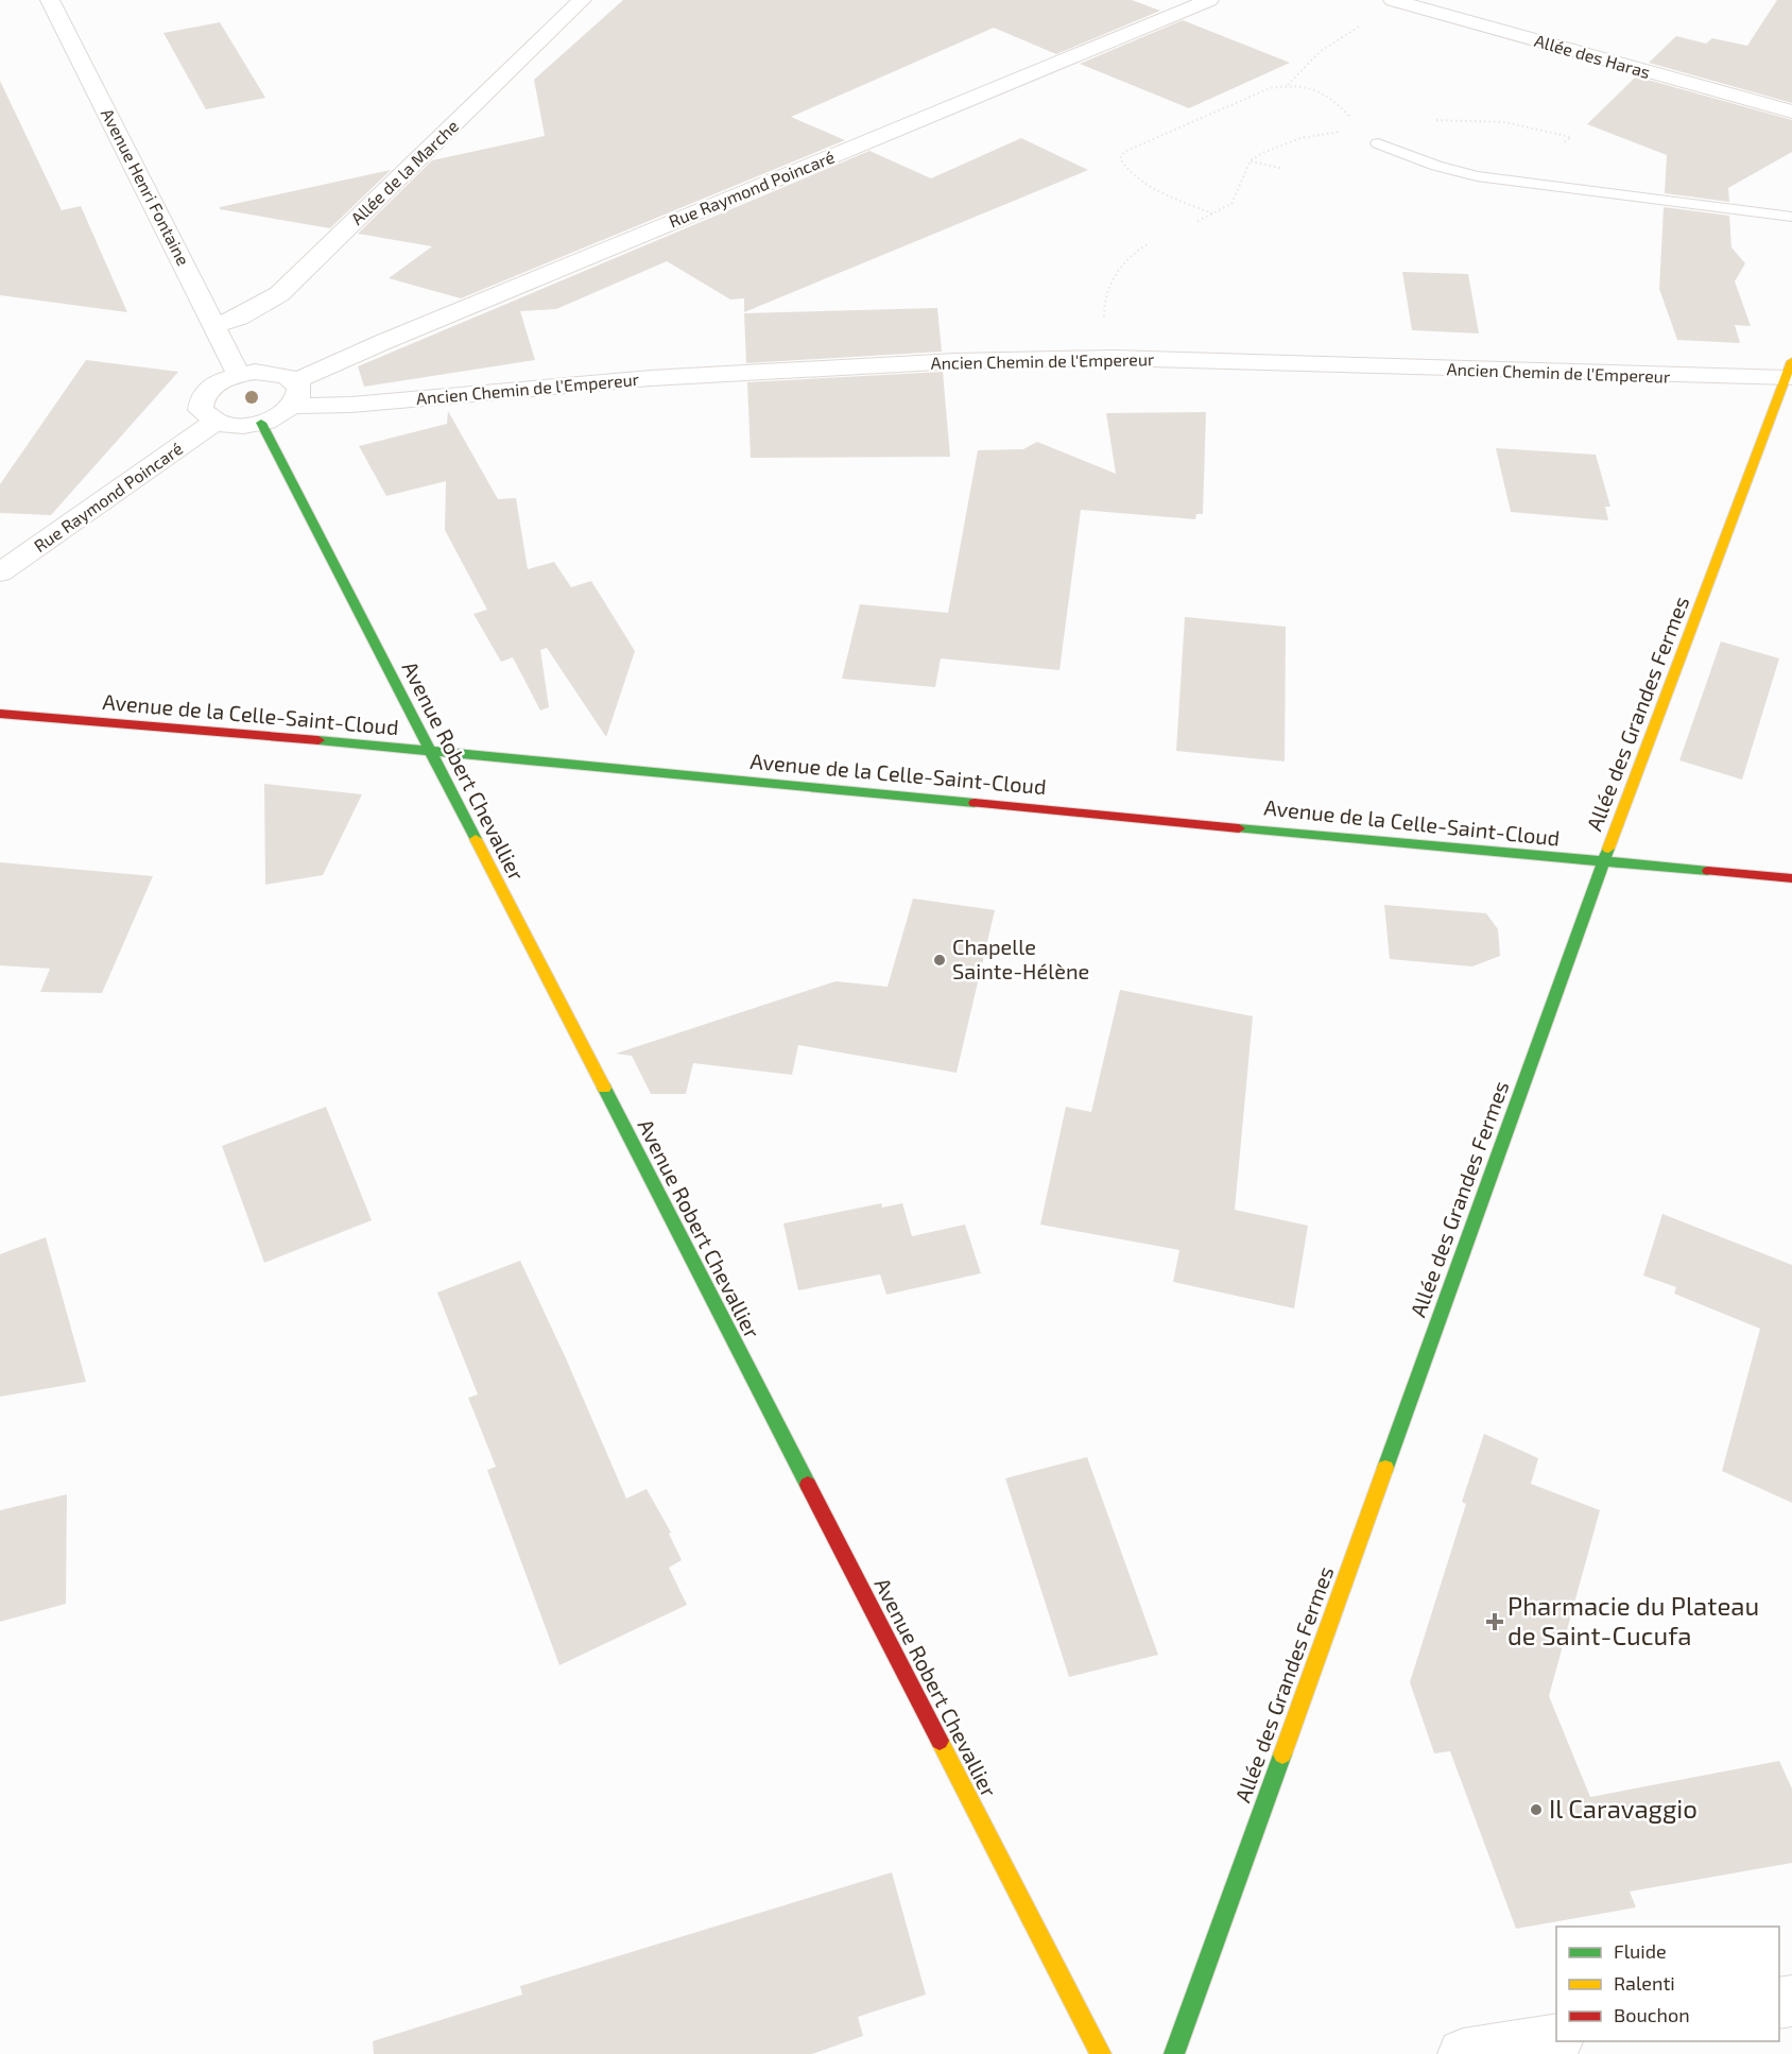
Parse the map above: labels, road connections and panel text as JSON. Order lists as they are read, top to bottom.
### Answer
{
  "streets": {
    "street": [
      "Allée des Haras",
      "Allée de la Marche",
      "Avenue Henri Fontaine",
      "Rue Raymond Poincaré",
      "Ancien Chemin de l'Empereur",
      "Allée des Grandes Fermes",
      "Avenue de la Celle-Saint-Cloud",
      "Avenue Robert Chevallier"
    ]
  },
  "crossings": [
    ["Allée de la Marche", "Avenue Henri Fontaine"],
    ["Ancien Chemin de l'Empereur", "Allée des Grandes Fermes"],
    ["Allée des Grandes Fermes", "Avenue de la Celle-Saint-Cloud"],
    ["Avenue de la Celle-Saint-Cloud", "Avenue Robert Chevallier"]
  ],
  "places": {
    "other": ["Chapelle Sainte-Hélène", "Il Caravaggio"],
    "health": ["Pharmacie du Plateau de Saint-Cucufa"]
  },
  "legend": ["Fluide", "Ralenti", "Bouchon"]
}
